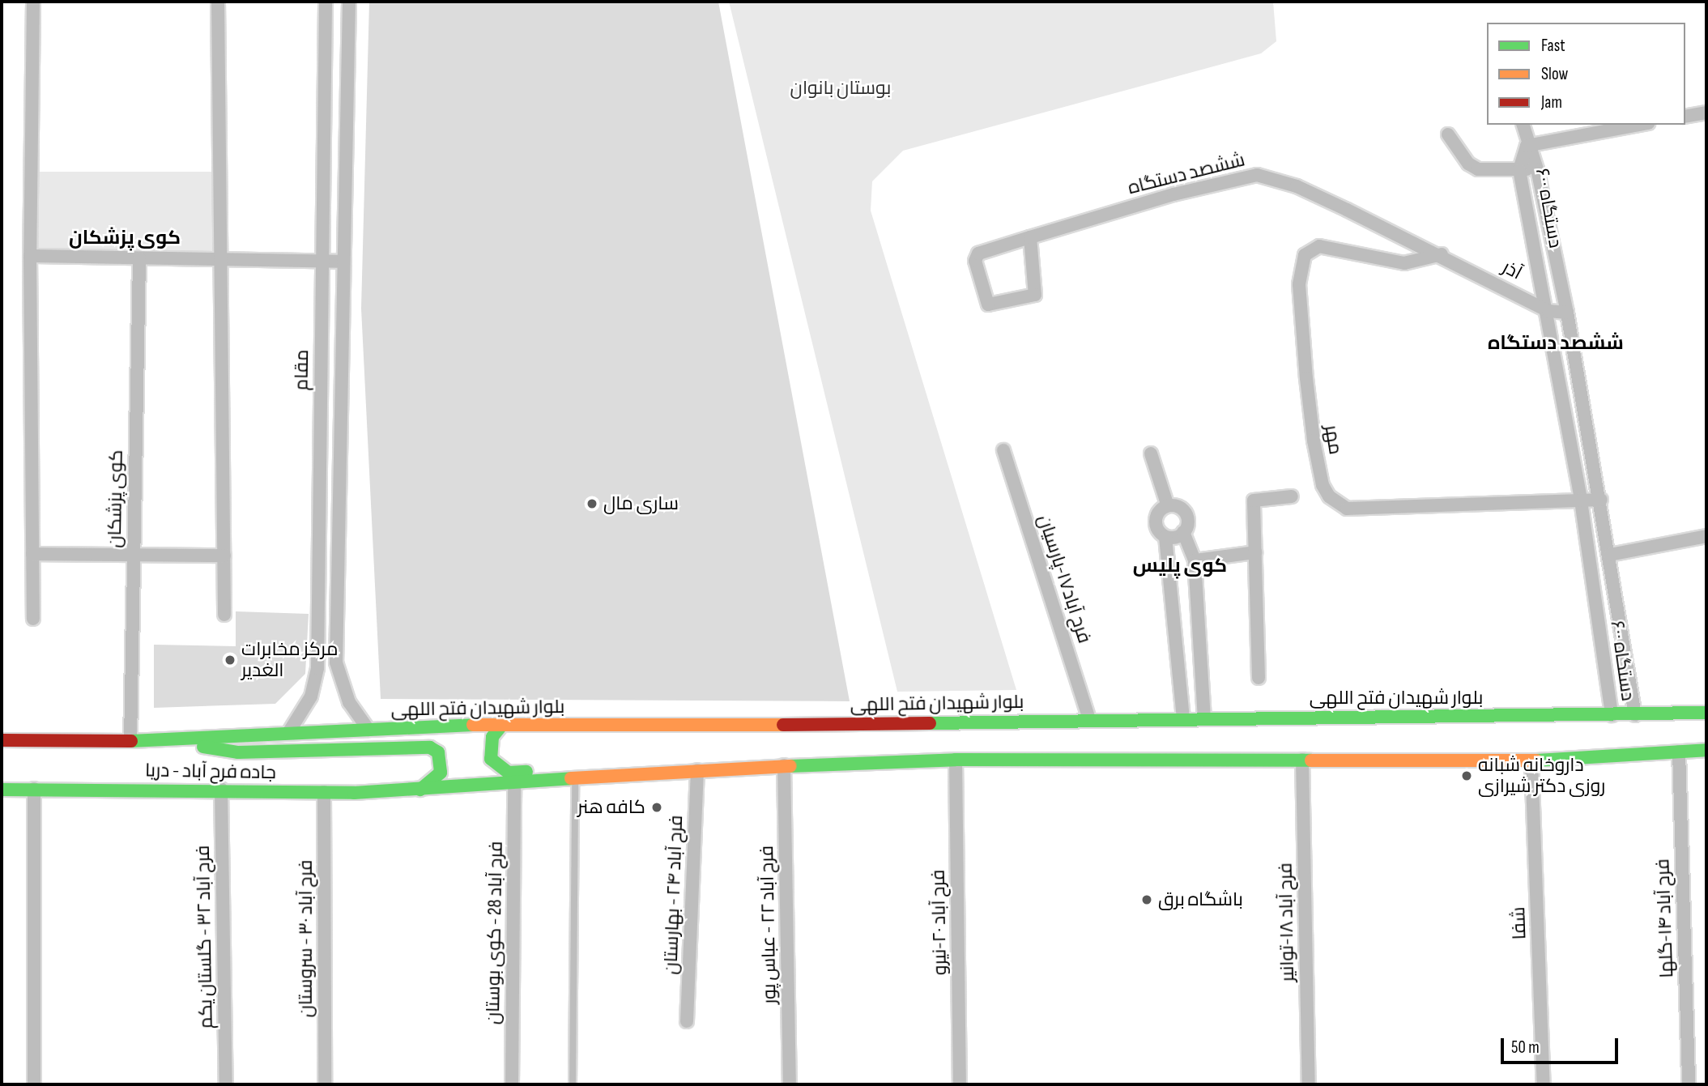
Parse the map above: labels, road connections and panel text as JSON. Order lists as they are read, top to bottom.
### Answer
{
  "streets": {
    "main road": ["بلوار شهیدان فتح اللهی", "جاده فرح آباد - دریا"],
    "street": [
      "ششصد دستگاه",
      "۶۰۰ دستگاه",
      "آذر",
      "مقام",
      "مهر",
      "کوی پزشکان",
      "فرح آباد۱۷-پارسیان",
      "فرح آباد ۲۴ - بهارستان",
      "فرح آباد ۱۴-گلها",
      "فرح آباد ۲۰-نیرو",
      "فرح آباد ۱۸-توانیر",
      "شفا",
      "فرح آباد ۲۲ - عباس پور",
      "فرح آباد 28 - کوی بوستان",
      "فرح آباد ۳۲ - گلستان یکم",
      "فرح آباد ۳۰ - سروستان"
    ]
  },
  "crossings": [
    ["ششصد دستگاه", "آذر"],
    ["ششصد دستگاه", "مهر"],
    ["۶۰۰ دستگاه", "آذر"],
    ["۶۰۰ دستگاه", "مهر"],
    ["۶۰۰ دستگاه", "بلوار شهیدان فتح اللهی"],
    ["آذر", "مهر"],
    ["مقام", "بلوار شهیدان فتح اللهی"],
    ["کوی پزشکان", "جاده فرح آباد - دریا"],
    ["فرح آباد۱۷-پارسیان", "بلوار شهیدان فتح اللهی"],
    ["بلوار شهیدان فتح اللهی", "جاده فرح آباد - دریا"],
    ["جاده فرح آباد - دریا", "فرح آباد ۳۲ - گلستان یکم"],
    ["جاده فرح آباد - دریا", "فرح آباد ۳۰ - سروستان"]
  ],
  "districts": ["کوی پزشکان", "ششصد دستگاه", "کوی پلیس"],
  "parks": ["بوستان بانوان"],
  "places": [
    "ساری مال",
    "مرکز مخابرات الغدیر",
    "داروخانه شبانه روزی دکتر شیرازی",
    "کافه هنر",
    "باشگاه برق"
  ],
  "legend": ["Fast", "Slow", "Jam"],
  "scale_bar": "50 m"
}
